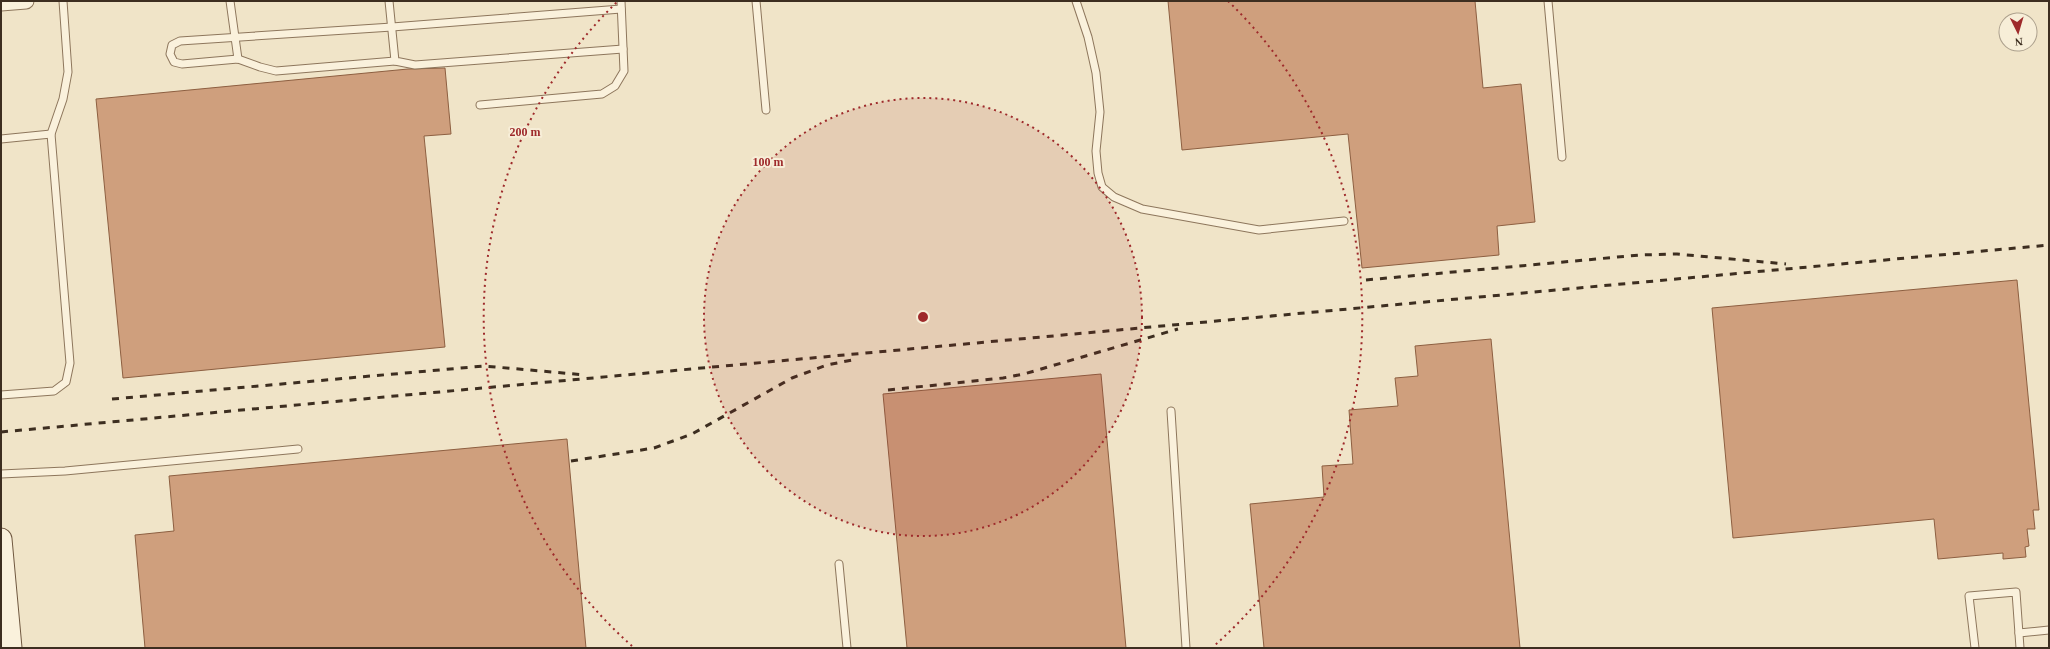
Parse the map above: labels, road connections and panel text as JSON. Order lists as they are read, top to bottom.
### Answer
{
  "north": "bottom",
  "rings": ["200 m", "100 m"]
}
